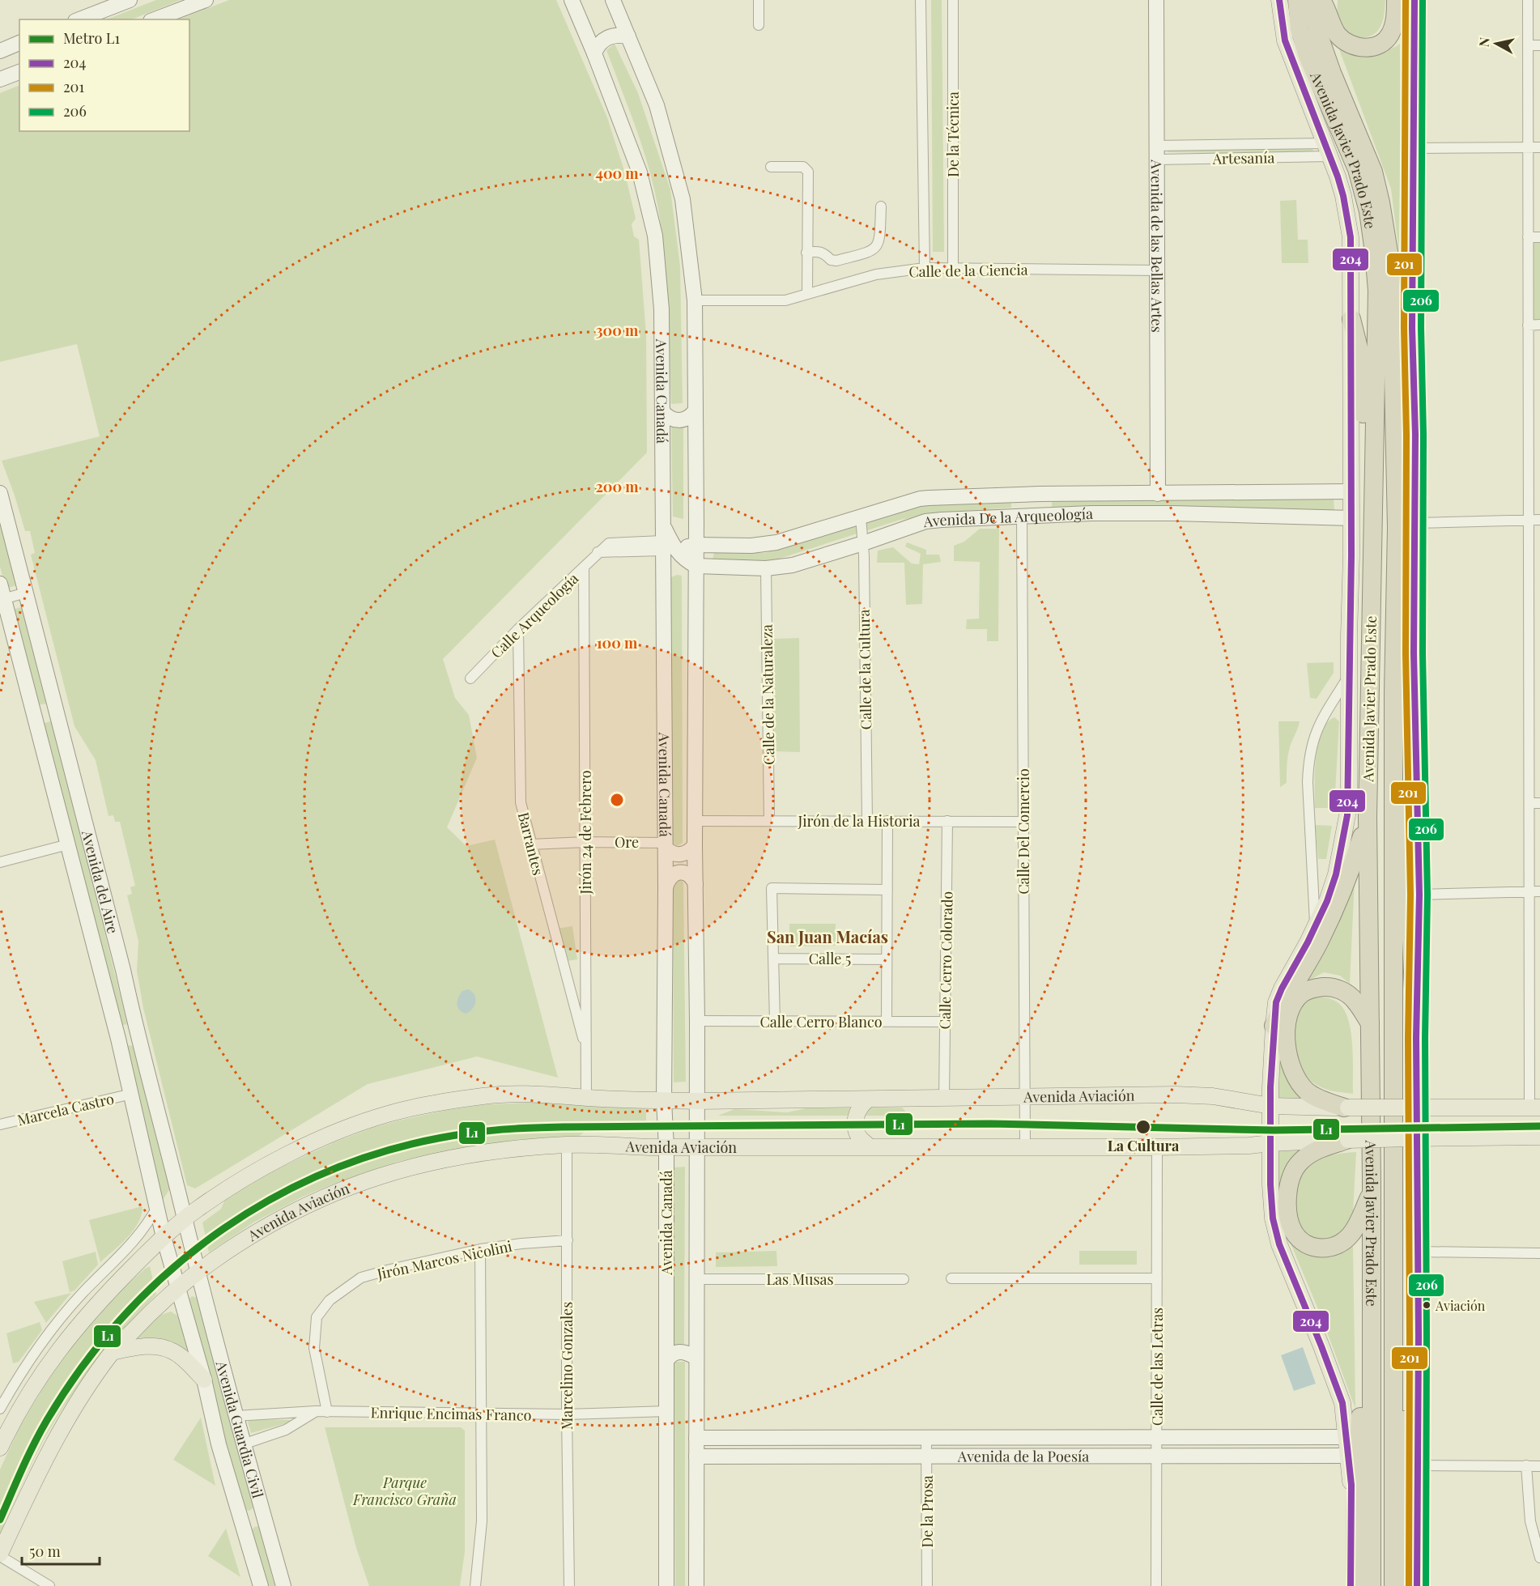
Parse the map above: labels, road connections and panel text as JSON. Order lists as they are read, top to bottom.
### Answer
{
  "streets": {
    "highway": ["Avenida Javier Prado Este"],
    "main road": [
      "Avenida de las Bellas Artes",
      "Avenida Canadá",
      "Avenida De la Arqueología",
      "Avenida del Aire",
      "Avenida Aviación",
      "Avenida Guardia Civil",
      "Avenida de la Poesía"
    ],
    "street": [
      "De la Técnica",
      "Artesanía",
      "Calle de la Ciencia",
      "Calle Arqueología",
      "Calle de la Cultura",
      "Calle de la Naturaleza",
      "Jirón de la Historia",
      "Calle Del Comercio",
      "Jirón 24 de Febrero",
      "Ore",
      "Barrantes",
      "Calle 5",
      "Calle Cerro Colorado",
      "Calle Cerro Blanco",
      "Marcela Castro",
      "Jirón Marcos Nicolini",
      "Las Musas",
      "Marcelino Gonzales",
      "Calle de las Letras",
      "Enrique Encimas Franco",
      "De la Prosa"
    ]
  },
  "crossings": [
    ["De la Técnica", "Calle de la Ciencia"],
    ["Avenida Javier Prado Este", "Artesanía"],
    ["Avenida Javier Prado Este", "Avenida De la Arqueología"],
    ["Avenida Javier Prado Este", "Avenida Aviación"],
    ["Avenida Javier Prado Este", "Avenida de la Poesía"],
    ["Artesanía", "Avenida de las Bellas Artes"],
    ["Avenida de las Bellas Artes", "Calle de la Ciencia"],
    ["Avenida de las Bellas Artes", "Avenida De la Arqueología"],
    ["Calle de la Ciencia", "Avenida Canadá"],
    ["Avenida Canadá", "Avenida De la Arqueología"],
    ["Avenida Canadá", "Calle Arqueología"],
    ["Avenida Canadá", "Jirón de la Historia"],
    ["Avenida Canadá", "Ore"],
    ["Avenida Canadá", "Calle Cerro Blanco"],
    ["Avenida Canadá", "Avenida Aviación"],
    ["Avenida Canadá", "Las Musas"],
    ["Avenida Canadá", "Enrique Encimas Franco"],
    ["Avenida Canadá", "Avenida de la Poesía"],
    ["Avenida De la Arqueología", "Calle Arqueología"],
    ["Avenida De la Arqueología", "Calle de la Cultura"],
    ["Avenida De la Arqueología", "Calle de la Naturaleza"],
    ["Avenida De la Arqueología", "Calle Del Comercio"],
    ["Calle Arqueología", "Jirón 24 de Febrero"],
    ["Calle Arqueología", "Barrantes"],
    ["Calle de la Cultura", "Jirón de la Historia"],
    ["Calle de la Naturaleza", "Jirón de la Historia"],
    ["Jirón de la Historia", "Calle Del Comercio"],
    ["Jirón de la Historia", "Calle Cerro Colorado"],
    ["Calle Del Comercio", "Avenida Aviación"],
    ["Jirón 24 de Febrero", "Ore"],
    ["Jirón 24 de Febrero", "Barrantes"],
    ["Jirón 24 de Febrero", "Avenida Aviación"],
    ["Ore", "Barrantes"],
    ["Avenida del Aire", "Avenida Aviación"],
    ["Avenida del Aire", "Marcela Castro"],
    ["Avenida del Aire", "Avenida Guardia Civil"],
    ["Calle Cerro Colorado", "Calle Cerro Blanco"],
    ["Calle Cerro Colorado", "Avenida Aviación"],
    ["Avenida Aviación", "Marcelino Gonzales"],
    ["Avenida Aviación", "Calle de las Letras"],
    ["Avenida Aviación", "Avenida Guardia Civil"],
    ["Jirón Marcos Nicolini", "Marcelino Gonzales"],
    ["Jirón Marcos Nicolini", "Enrique Encimas Franco"],
    ["Marcelino Gonzales", "Enrique Encimas Franco"],
    ["Calle de las Letras", "Avenida de la Poesía"],
    ["Enrique Encimas Franco", "Avenida Guardia Civil"],
    ["Avenida de la Poesía", "De la Prosa"]
  ],
  "districts": ["San Juan Macías"],
  "parks": ["Parque Francisco Graña"],
  "places": ["La Cultura", "Aviación"],
  "lines": [
    "transit line 204",
    "transit line 201",
    "transit line 206",
    "metro line L1"
  ],
  "legend": [
    "Metro L1",
    "204",
    "201",
    "206"
  ],
  "scale_bar": "50 m",
  "north": "left",
  "rings": [
    "400 m",
    "300 m",
    "200 m",
    "100 m"
  ]
}
